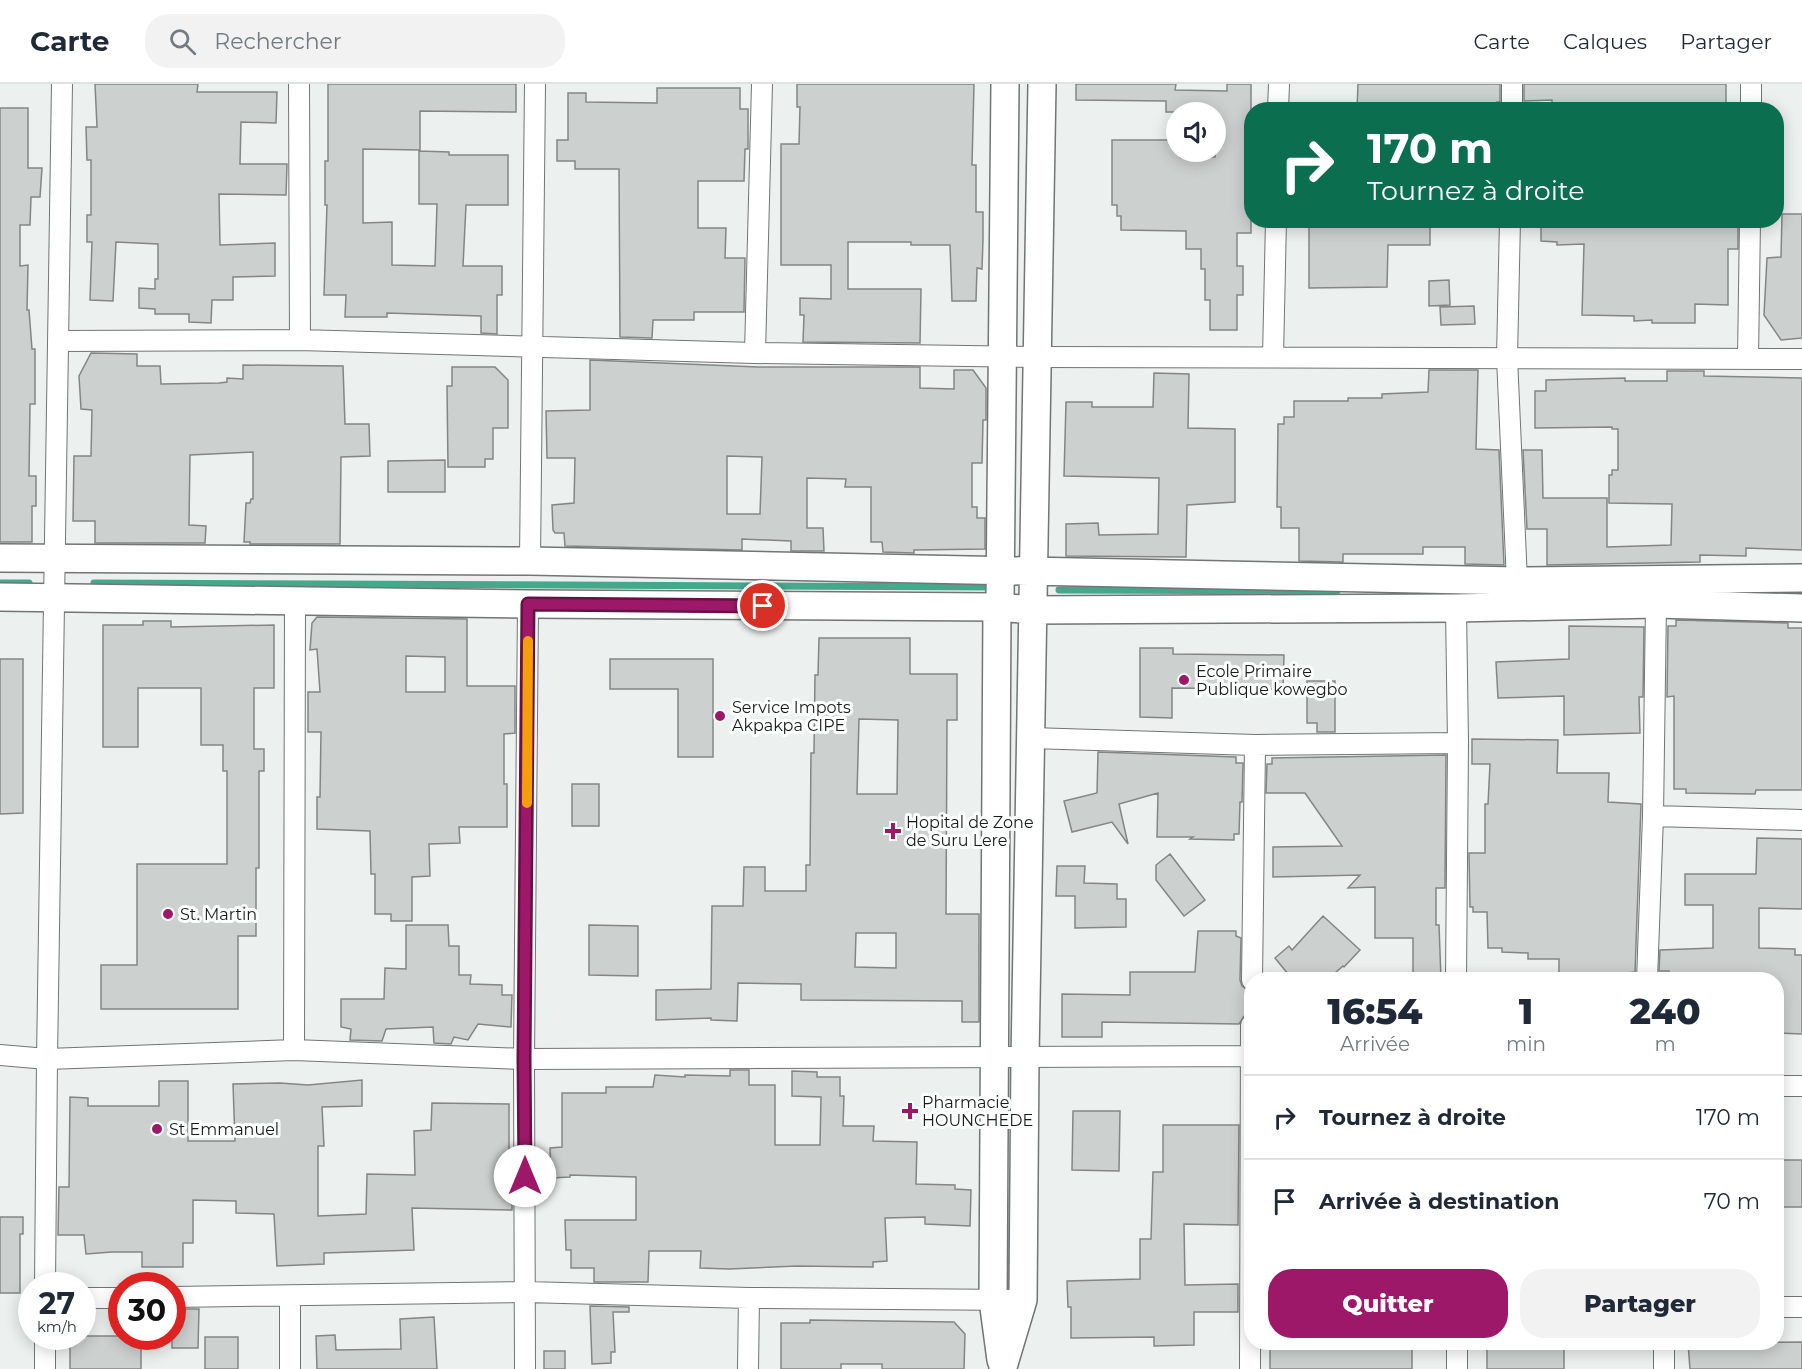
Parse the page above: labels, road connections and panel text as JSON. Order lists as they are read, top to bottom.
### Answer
{
  "places": {
    "other": [
      "Ecole Primaire Publique kowegbo",
      "Service Impots Akpakpa CIPE",
      "St. Martin",
      "St Emmanuel"
    ],
    "health": ["Hopital de Zone de Suru Lere", "Pharmacie HOUNCHEDE"]
  },
  "page": {
    "header": "Carte",
    "search": "Rechercher",
    "nav": ["Carte", "Calques", "Partager"],
    "turn": ["170 m", "Tournez à droite"],
    "eta": [
      "16:54",
      "Arrivée",
      "1",
      "min",
      "240",
      "m"
    ],
    "list": [
      {
        "name": "Tournez à droite",
        "value": "170 m"
      },
      {
        "name": "Arrivée à destination",
        "value": "70 m"
      }
    ],
    "buttons": ["Quitter", "Partager"],
    "speed": "27 km/h",
    "limit": "30"
  }
}
